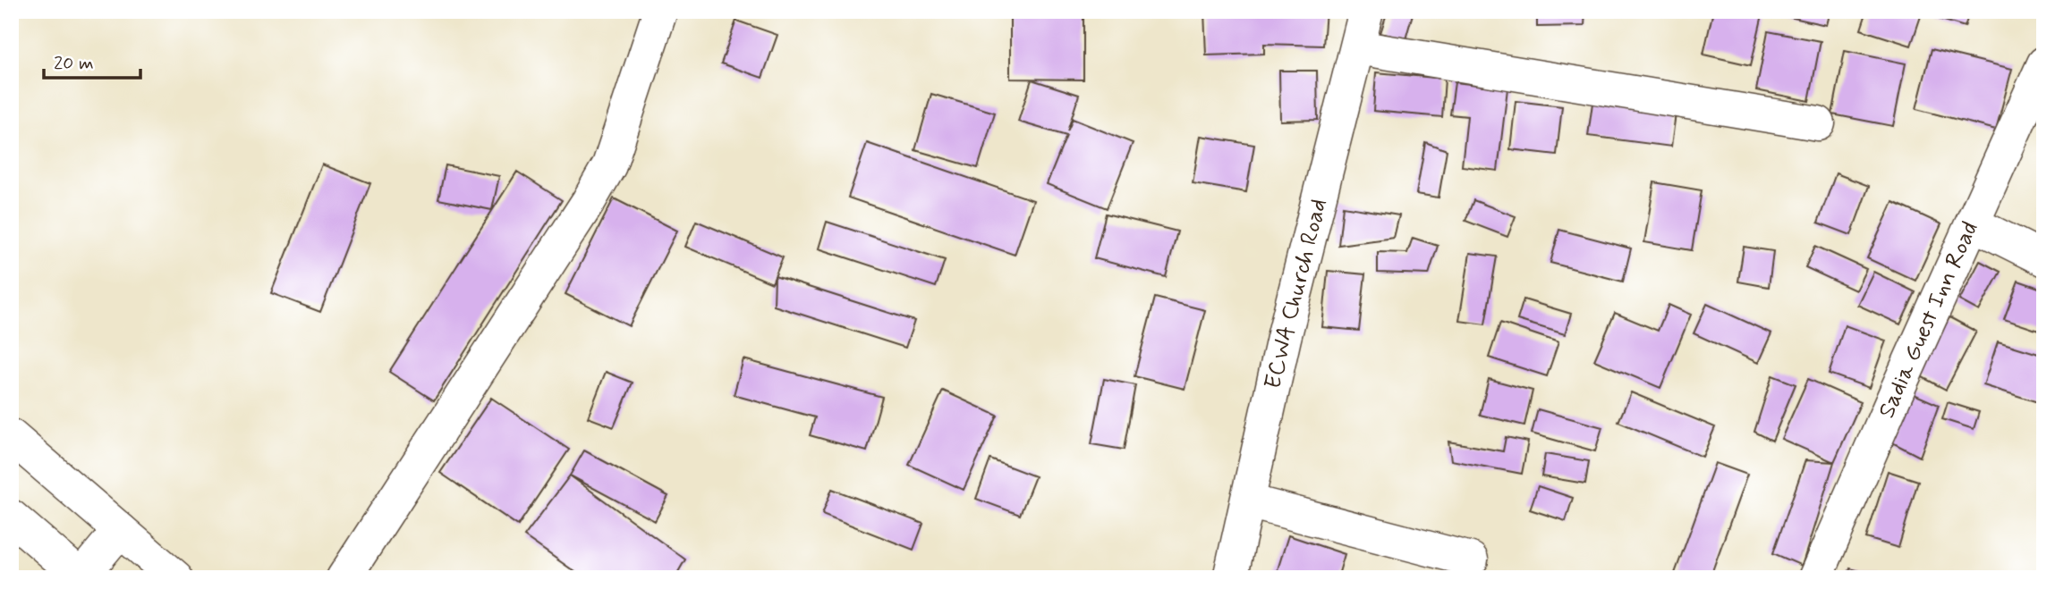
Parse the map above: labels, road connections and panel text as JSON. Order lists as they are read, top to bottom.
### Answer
{
  "streets": {
    "street": ["ECWA Church Road", "Sadia Guest Inn Road"]
  },
  "scale_bar": "20 m"
}
